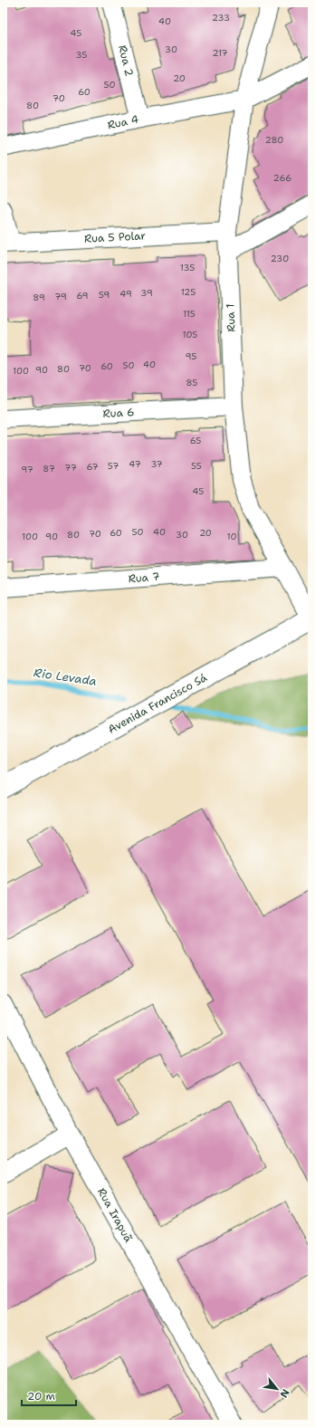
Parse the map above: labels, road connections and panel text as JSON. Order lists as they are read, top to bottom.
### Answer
{
  "streets": {
    "main road": ["Avenida Francisco Sá"],
    "street": [
      "Rua 2",
      "Rua 4",
      "Rua 5 Polar",
      "Rua 1",
      "Rua 6",
      "Rua 7",
      "Rua Irapuã"
    ]
  },
  "crossings": [
    ["Rua 2", "Rua 4"],
    ["Rua 4", "Rua 1"],
    ["Rua 5 Polar", "Rua 1"],
    ["Rua 1", "Rua 6"],
    ["Rua 1", "Rua 7"],
    ["Rua 1", "Avenida Francisco Sá"]
  ],
  "water": ["Rio Levada"],
  "house_numbers": [
    "233",
    "40",
    "45",
    "30",
    "217",
    "35",
    "20",
    "50",
    "60",
    "70",
    "80",
    "280",
    "266",
    "230",
    "135",
    "125",
    "39",
    "49",
    "59",
    "69",
    "79",
    "89",
    "115",
    "105",
    "95",
    "40",
    "50",
    "60",
    "70",
    "80",
    "90",
    "100",
    "85",
    "65",
    "47",
    "37",
    "57",
    "55",
    "67",
    "77",
    "87",
    "97",
    "45",
    "50",
    "40",
    "60",
    "20",
    "70",
    "80",
    "30",
    "100",
    "90",
    "10"
  ],
  "scale_bar": "20 m",
  "north": "bottom right"
}
